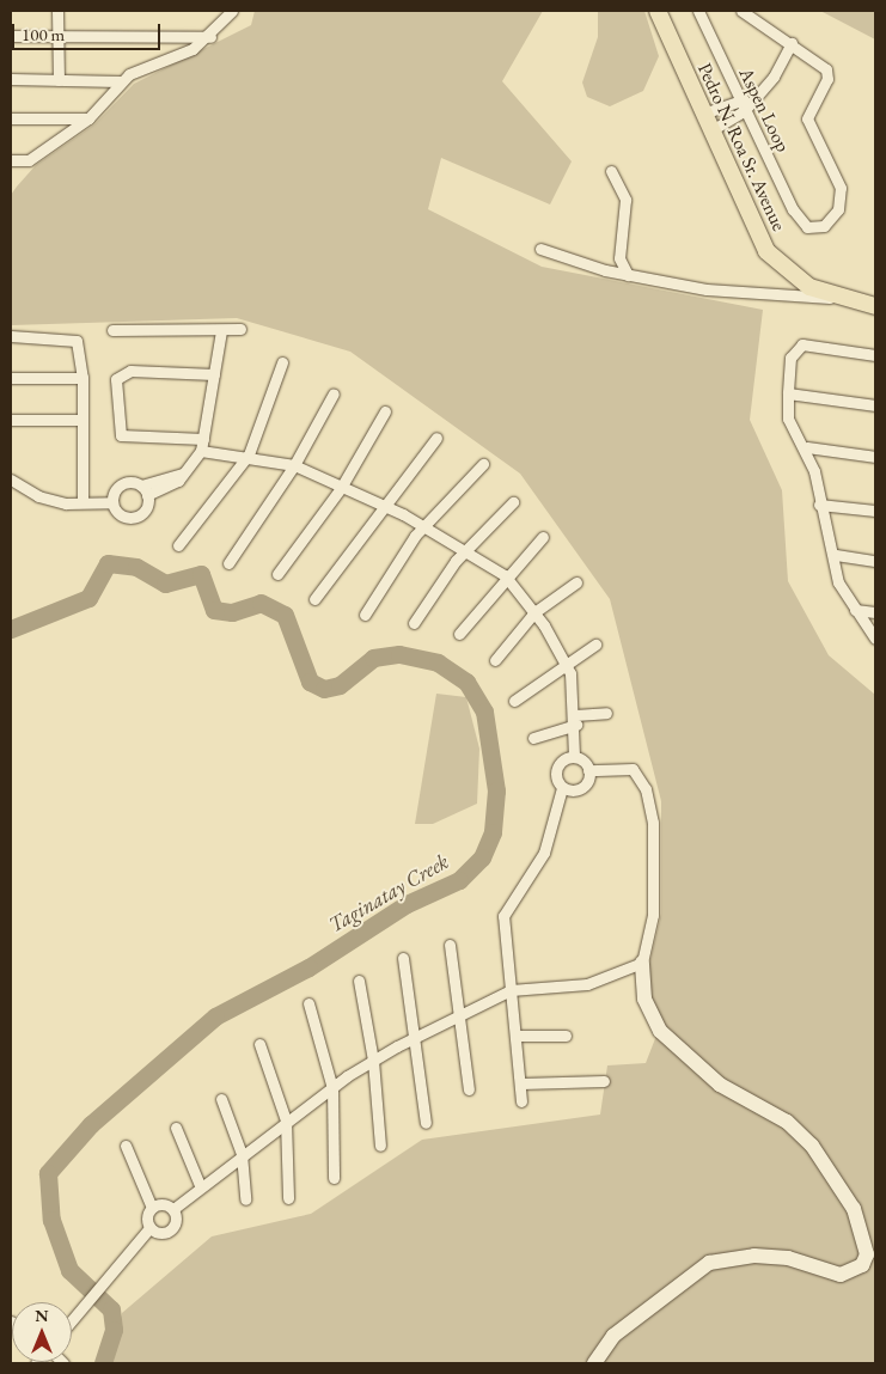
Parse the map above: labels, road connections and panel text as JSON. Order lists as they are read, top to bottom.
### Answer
{
  "streets": {
    "main road": ["Pedro N. Roa Sr. Avenue"],
    "street": ["Aspen Loop"]
  },
  "water": ["Taginatay Creek"],
  "scale_bar": "100 m",
  "north": "top"
}
